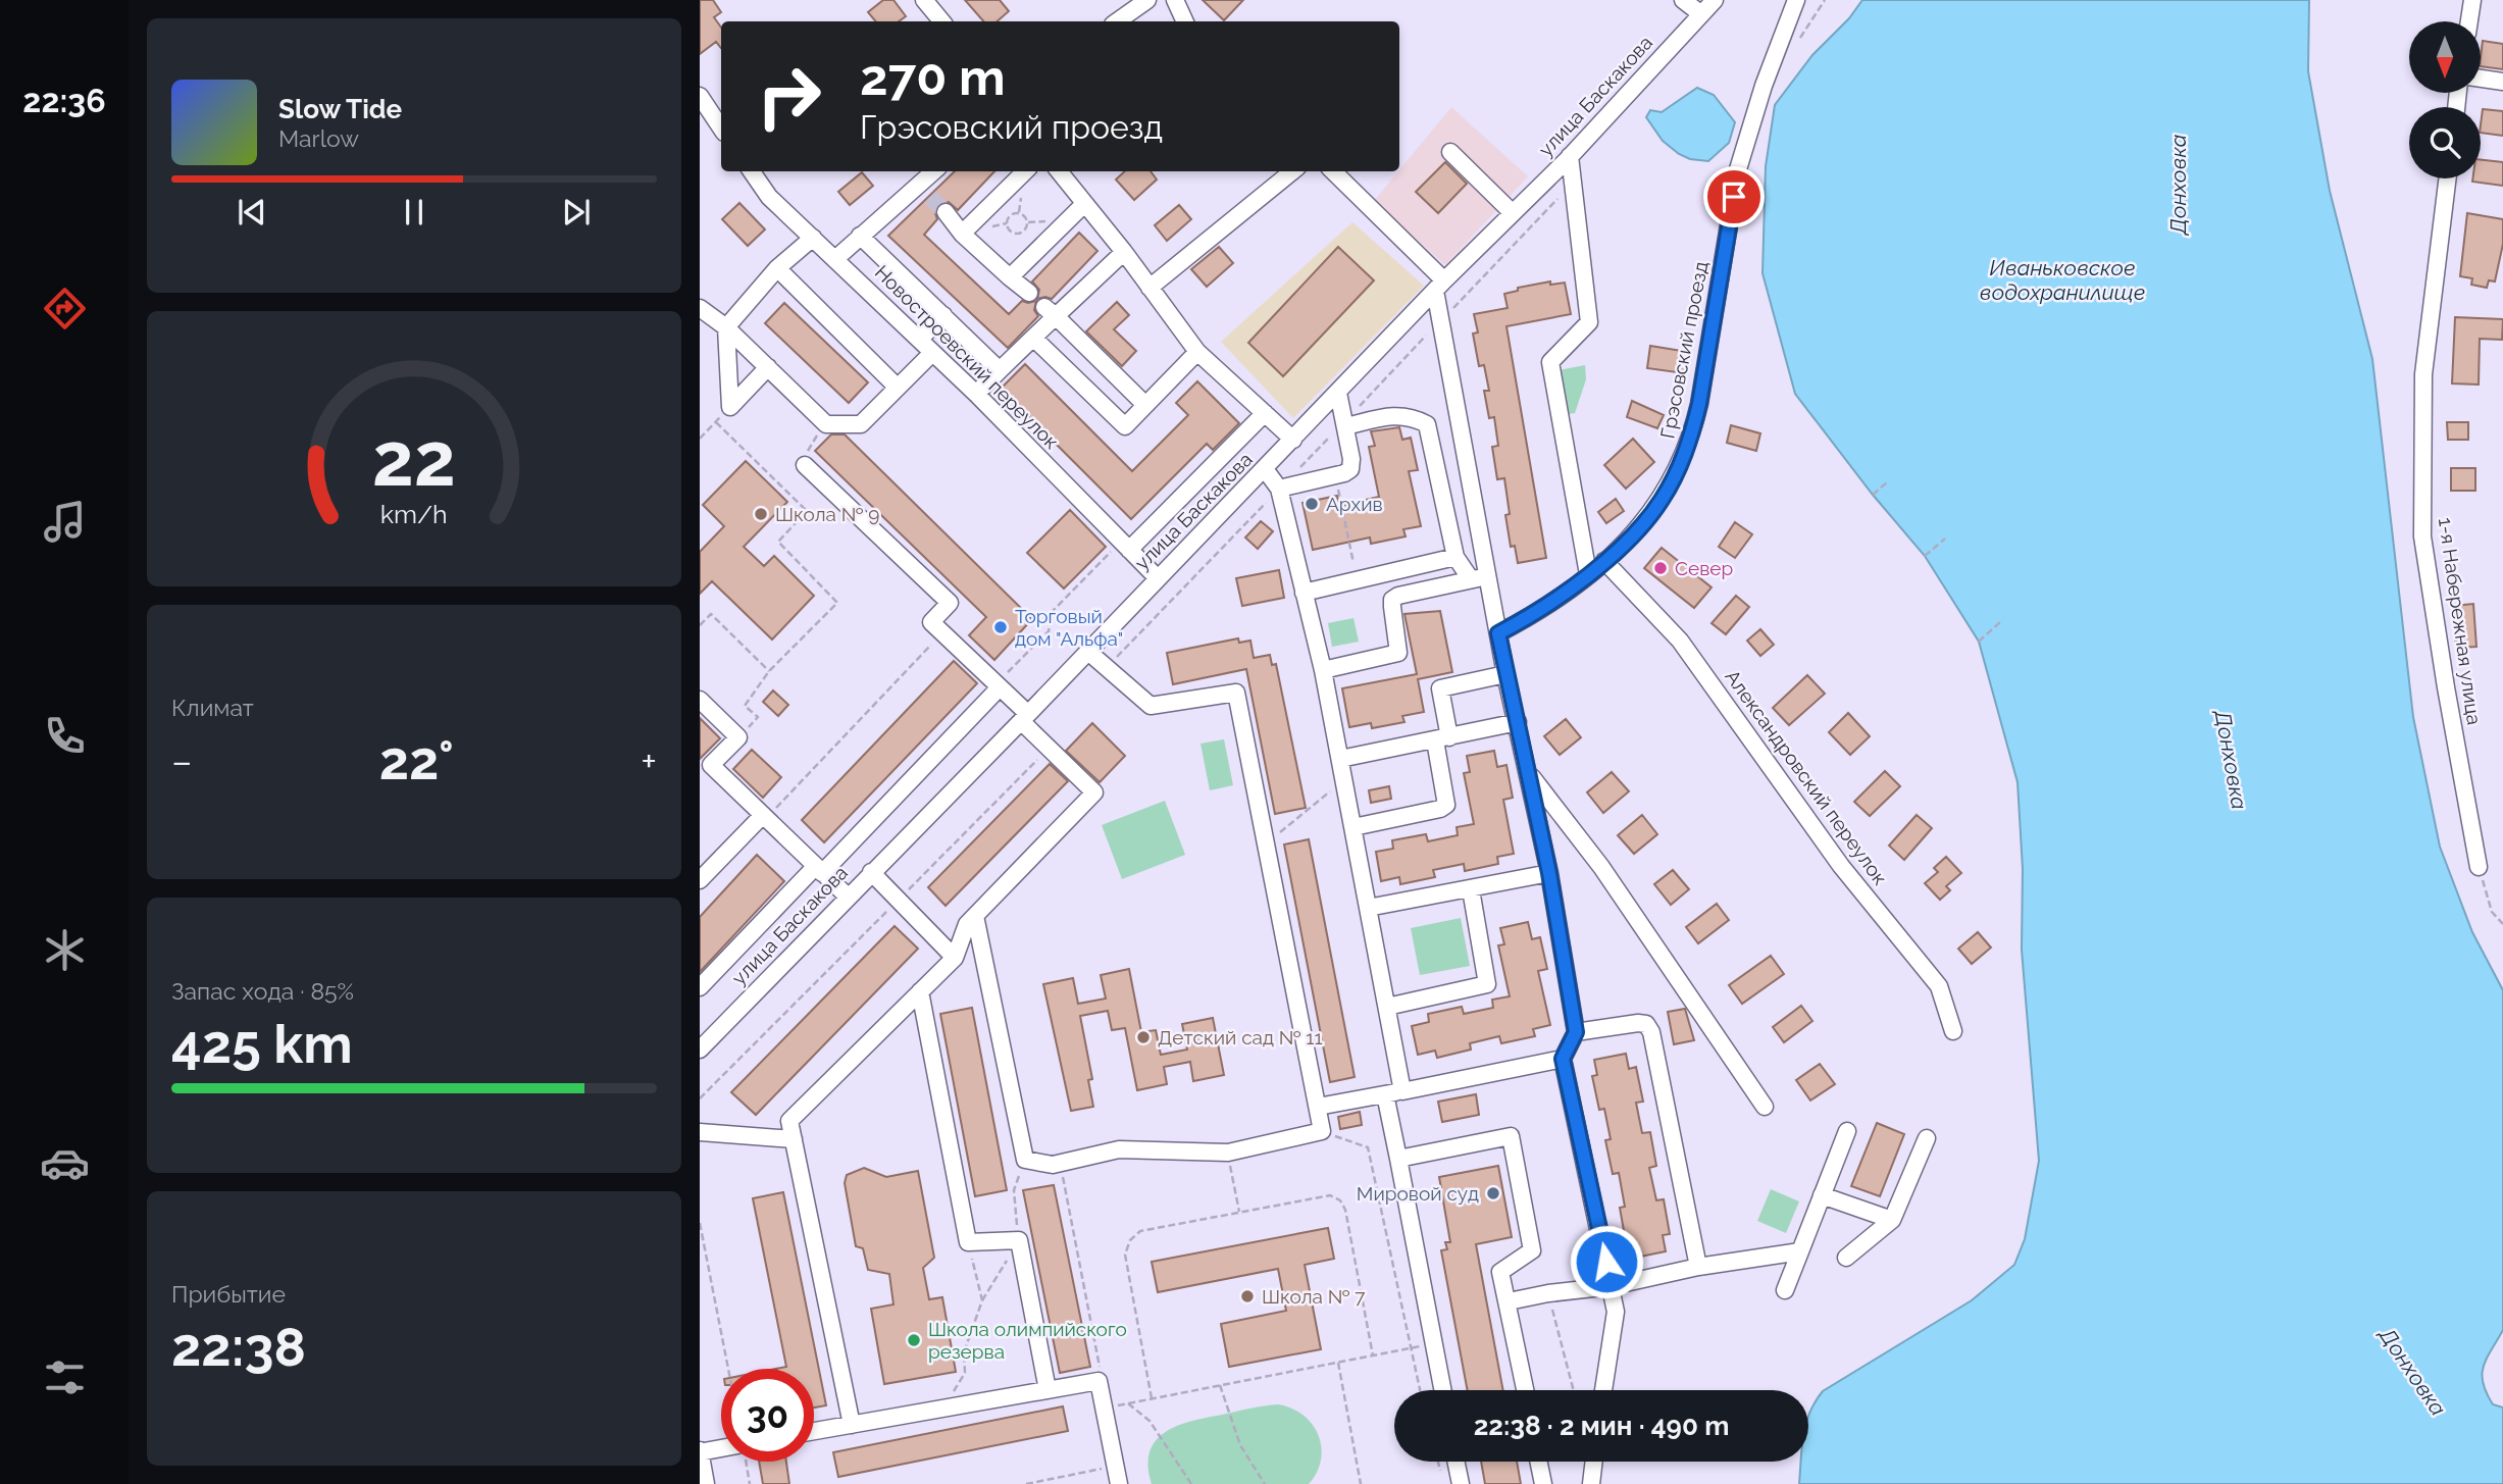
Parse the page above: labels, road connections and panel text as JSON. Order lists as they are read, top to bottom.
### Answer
{
  "streets": {
    "street": [
      "улица Баскакова",
      "Грэсовский проезд",
      "Новостроевский переулок",
      "1-я Набережная улица",
      "Александровский переулок"
    ]
  },
  "crossings": [
    ["улица Баскакова", "Новостроевский переулок"],
    ["Грэсовский проезд", "Александровский переулок"]
  ],
  "water": ["Донховка", "Иваньковское водохранилище"],
  "places": [
    "Архив",
    "Школа № 9",
    "Север",
    "Торговый дом \"Альфа\"",
    "Детский сад № 11",
    "Мировой суд",
    "Школа № 7",
    "Школа олимпийского резерва"
  ],
  "north": "bottom",
  "page": {
    "tabs": "22:36",
    "turn": ["270 m", "Грэсовский проезд"],
    "song": ["Slow Tide", "Marlow"],
    "tile": [
      "Климат",
      ["Запас хода · 85%", "425 km"],
      ["Прибытие", "22:38"]
    ],
    "heat": ["−", "22°", "+"],
    "limit": "30",
    "trip": "22:38 · 2 мин · 490 m",
    "gauge": ["22", "km/h"]
  }
}
